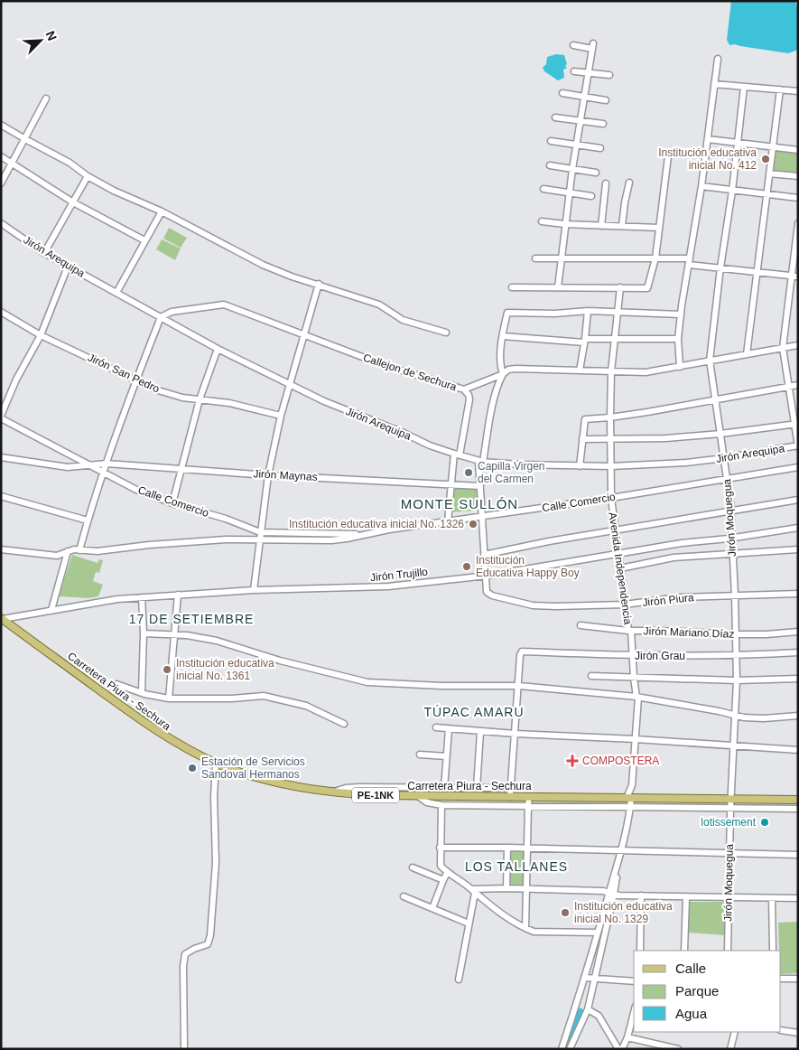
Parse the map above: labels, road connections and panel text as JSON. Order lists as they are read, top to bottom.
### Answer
{
  "streets": {
    "main road": ["Carretera Piura - Sechura", "PE-1NK"],
    "street": [
      "Jirón Arequipa",
      "Callejon de Sechura",
      "Jirón San Pedro",
      "Jirón Maynas",
      "Calle Comercio",
      "Jirón Moquegua",
      "Avenida Independencia",
      "Jirón Trujillo",
      "Jirón Piura",
      "Jirón Mariano Díaz",
      "Jirón Grau"
    ]
  },
  "crossings": [
    ["Jirón Arequipa", "Callejon de Sechura"],
    ["Jirón Arequipa", "Jirón Moquegua"],
    ["Jirón Arequipa", "Avenida Independencia"],
    ["Callejon de Sechura", "Jirón Moquegua"],
    ["Callejon de Sechura", "Avenida Independencia"],
    ["Jirón Maynas", "Calle Comercio"],
    ["Calle Comercio", "Jirón Moquegua"],
    ["Calle Comercio", "Avenida Independencia"],
    ["Jirón Moquegua", "Jirón Trujillo"],
    ["Jirón Moquegua", "Jirón Piura"],
    ["Jirón Moquegua", "Jirón Mariano Díaz"],
    ["Jirón Moquegua", "Jirón Grau"],
    ["Jirón Moquegua", "Carretera Piura - Sechura"],
    ["Avenida Independencia", "Jirón Trujillo"],
    ["Avenida Independencia", "Jirón Piura"],
    ["Avenida Independencia", "Jirón Mariano Díaz"],
    ["Avenida Independencia", "Jirón Grau"],
    ["Avenida Independencia", "Carretera Piura - Sechura"],
    ["Jirón Trujillo", "Jirón Piura"],
    ["Jirón Trujillo", "Carretera Piura - Sechura"]
  ],
  "districts": [
    "MONTE SULLÓN",
    "17 DE SETIEMBRE",
    "TÚPAC AMARU",
    "LOS TALLANES"
  ],
  "places": {
    "other": [
      "Institución educativa inicial No. 412",
      "Capilla Virgen del Carmen",
      "Institución educativa inicial No. 1326",
      "Institución Educativa Happy Boy",
      "Institución educativa inicial No. 1361",
      "Estación de Servicios Sandoval Hermanos",
      "lotissement",
      "Institución educativa inicial No. 1329"
    ],
    "health": ["COMPOSTERA"]
  },
  "legend": ["Calle", "Parque", "Agua"],
  "north": "top right"
}
